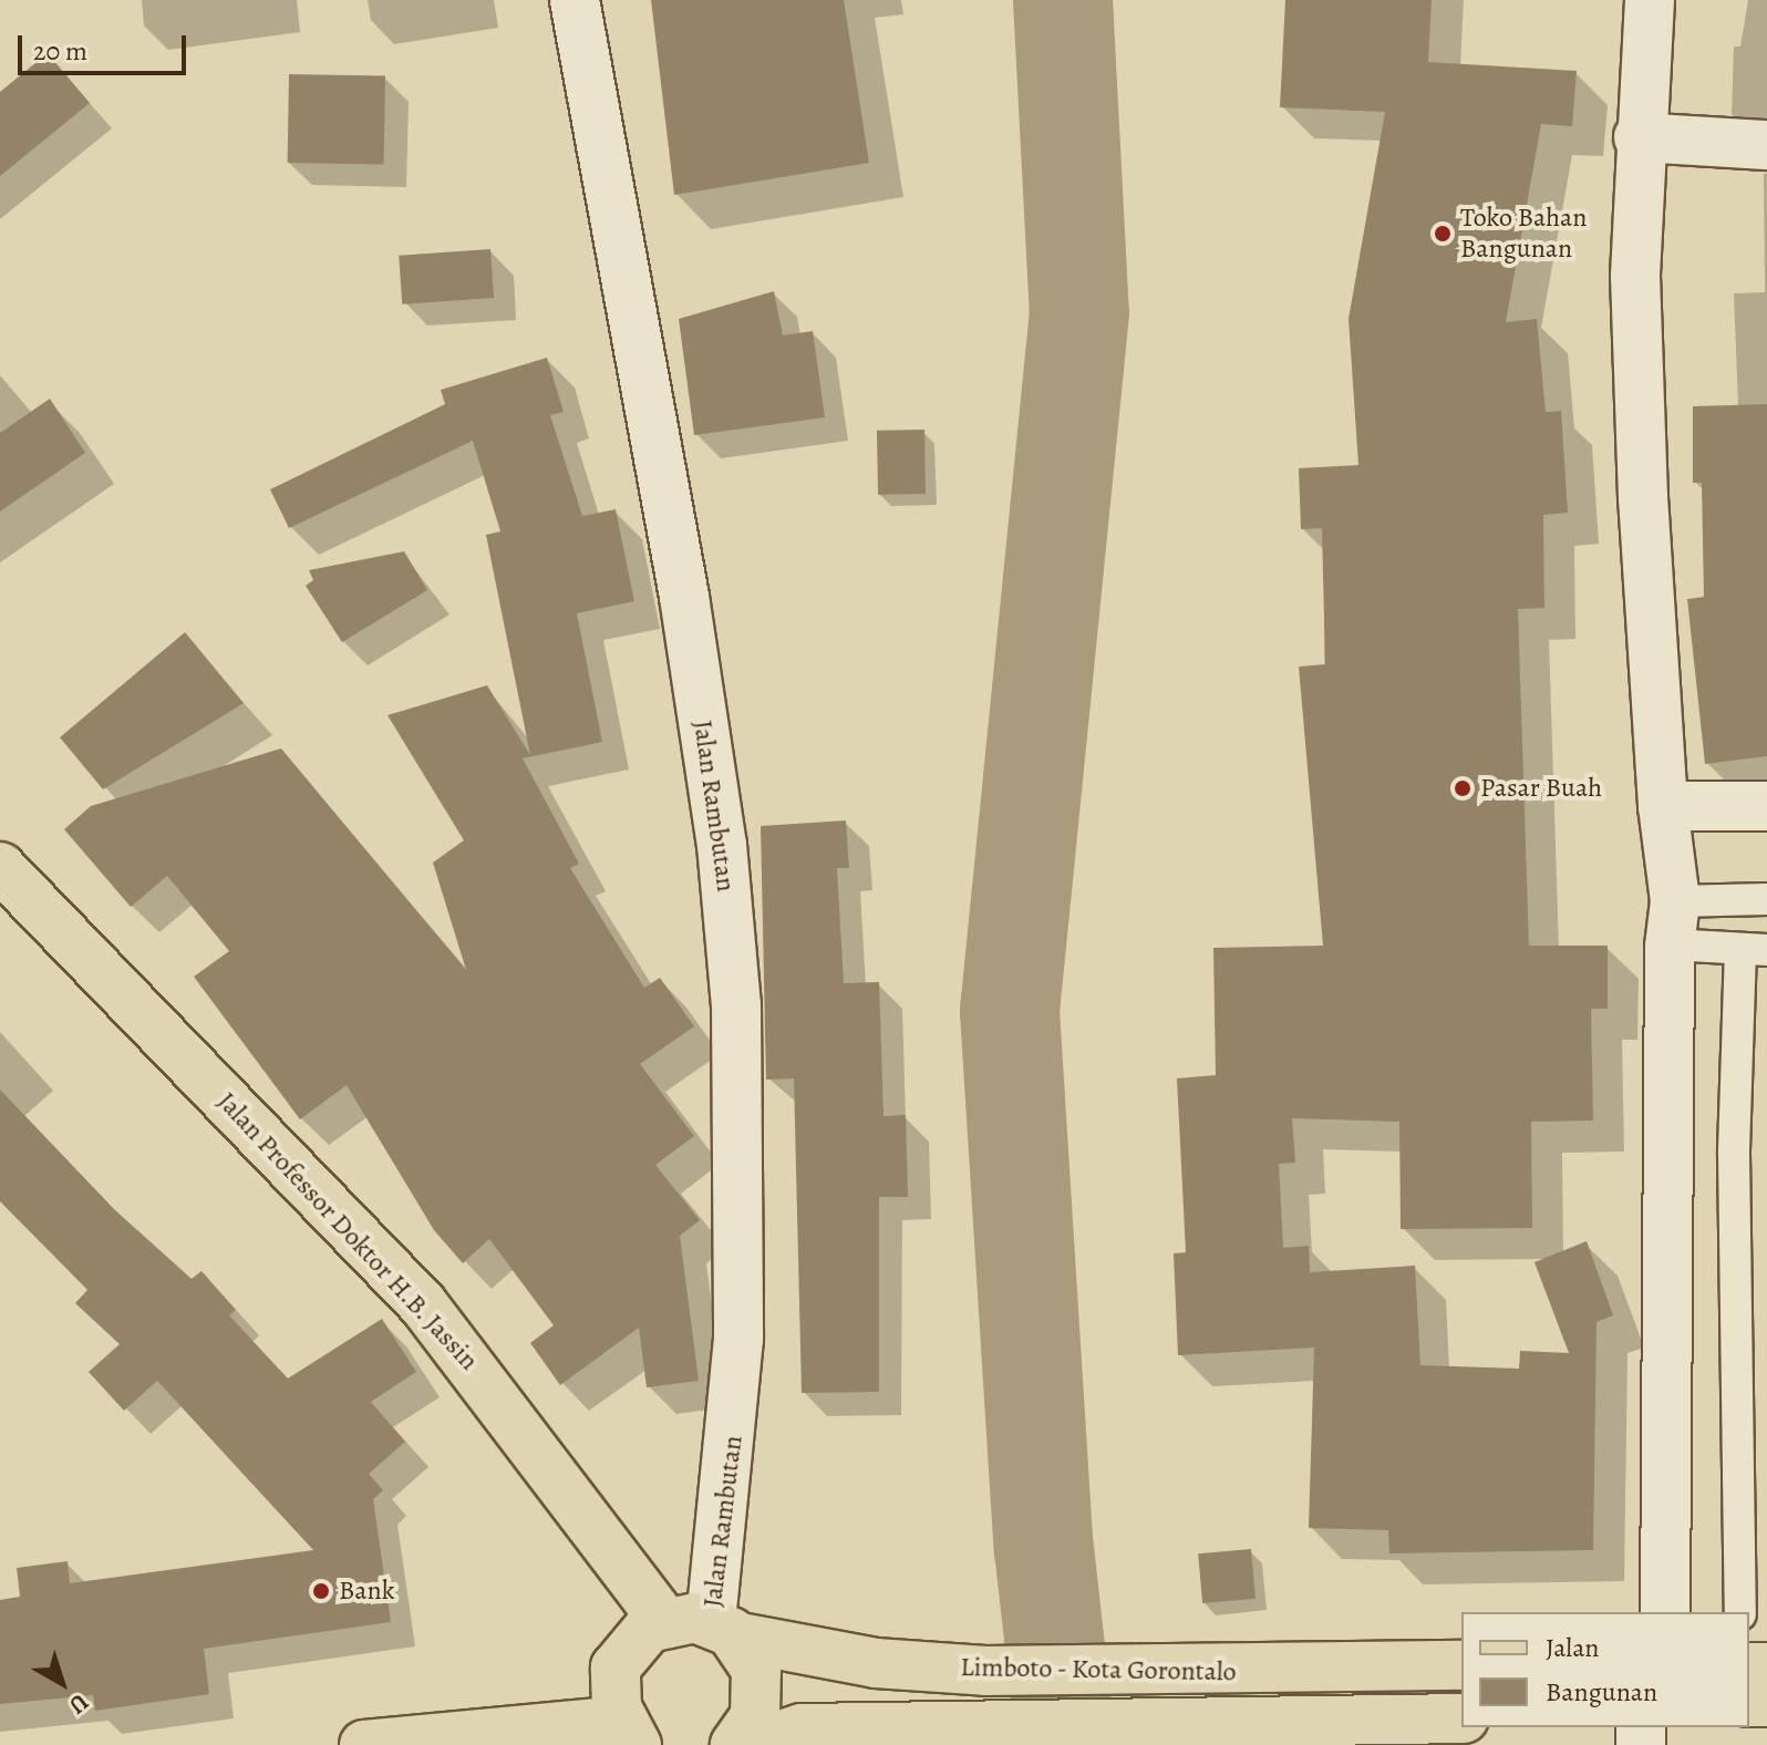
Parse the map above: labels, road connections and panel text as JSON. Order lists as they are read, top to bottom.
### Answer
{
  "streets": {
    "main road": ["Jalan Professor Doktor H.B. Jassin", "Limboto - Kota Gorontalo"],
    "street": ["Jalan Rambutan"]
  },
  "crossings": [
    ["Jalan Rambutan", "Jalan Professor Doktor H.B. Jassin"],
    ["Jalan Rambutan", "Limboto - Kota Gorontalo"],
    ["Jalan Professor Doktor H.B. Jassin", "Limboto - Kota Gorontalo"]
  ],
  "places": ["Toko Bahan Bangunan", "Pasar Buah", "Bank"],
  "legend": ["Jalan", "Bangunan"],
  "scale_bar": "20 m",
  "north": "bottom right"
}
